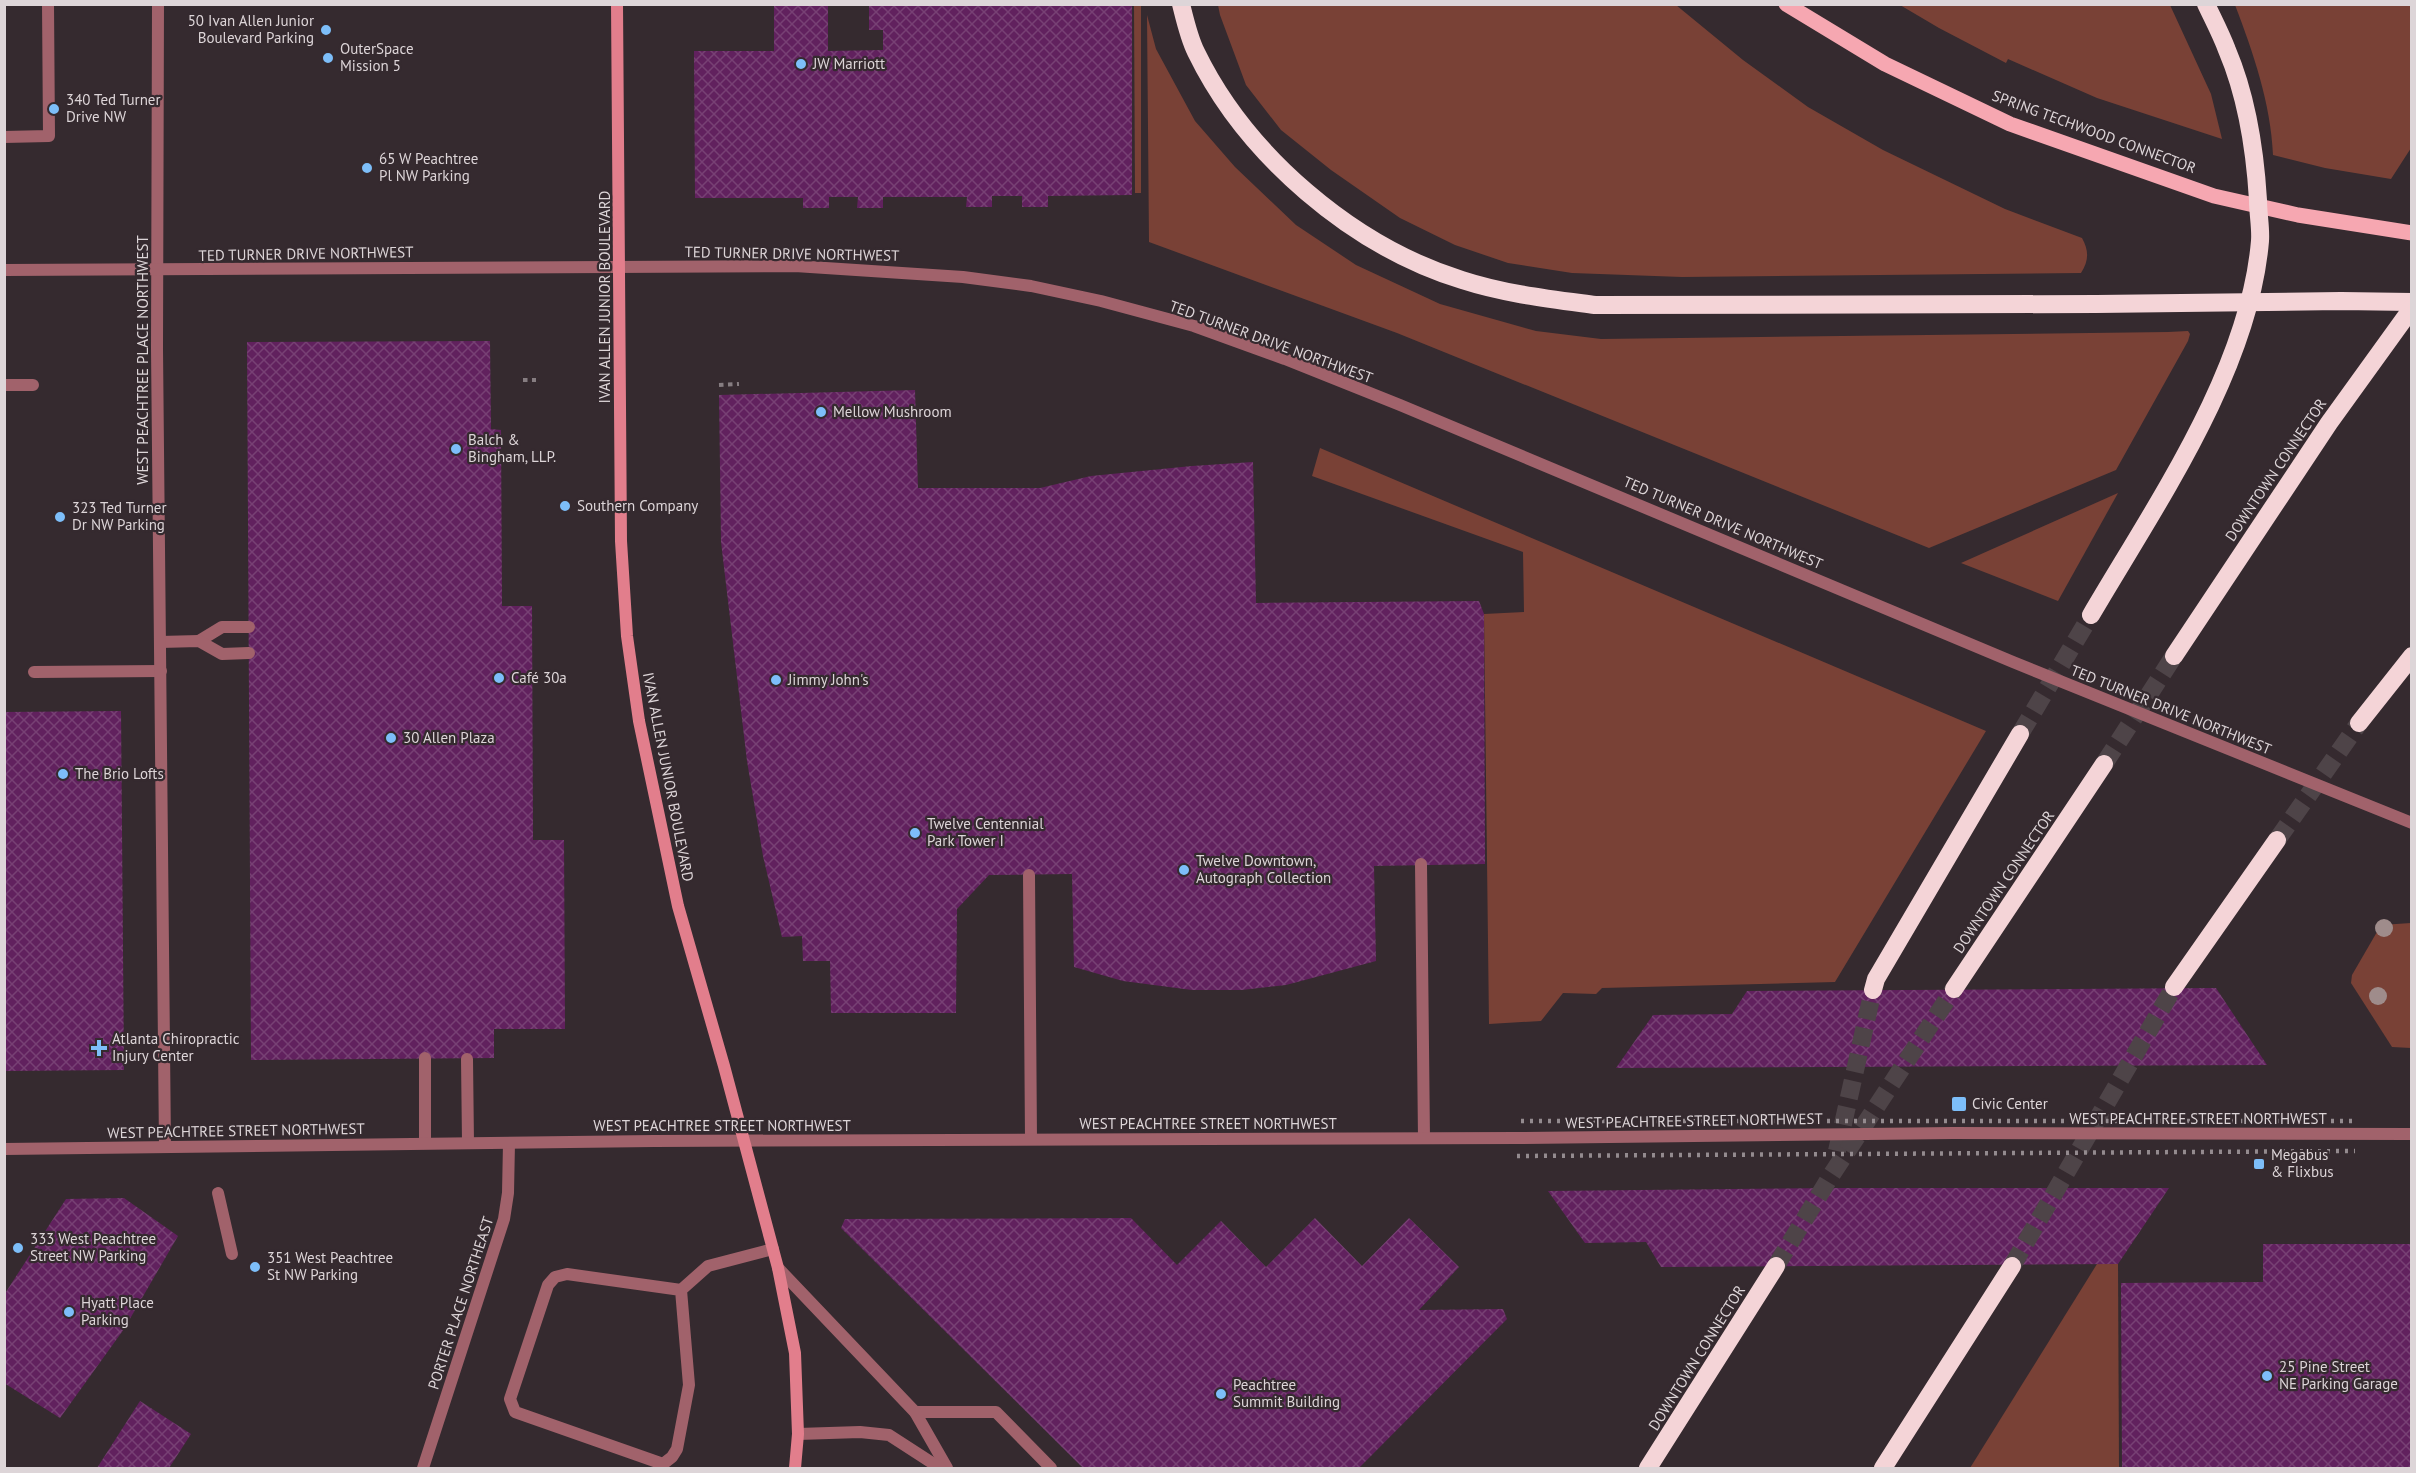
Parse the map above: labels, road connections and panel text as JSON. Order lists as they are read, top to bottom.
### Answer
{
  "streets": {
    "highway": ["DOWNTOWN CONNECTOR"],
    "main road": ["SPRING TECHWOOD CONNECTOR", "IVAN ALLEN JUNIOR BOULEVARD"],
    "street": [
      "TED TURNER DRIVE NORTHWEST",
      "WEST PEACHTREE PLACE NORTHWEST",
      "WEST PEACHTREE STREET NORTHWEST",
      "PORTER PLACE NORTHEAST"
    ]
  },
  "crossings": [
    ["TED TURNER DRIVE NORTHWEST", "IVAN ALLEN JUNIOR BOULEVARD"],
    ["TED TURNER DRIVE NORTHWEST", "WEST PEACHTREE PLACE NORTHWEST"],
    ["IVAN ALLEN JUNIOR BOULEVARD", "WEST PEACHTREE STREET NORTHWEST"],
    ["WEST PEACHTREE PLACE NORTHWEST", "WEST PEACHTREE STREET NORTHWEST"],
    ["WEST PEACHTREE STREET NORTHWEST", "PORTER PLACE NORTHEAST"]
  ],
  "places": {
    "other": [
      "50 Ivan Allen Junior Boulevard Parking",
      "OuterSpace Mission 5",
      "JW Marriott",
      "340 Ted Turner Drive NW",
      "65 W Peachtree Pl NW Parking",
      "Mellow Mushroom",
      "Balch & Bingham, LLP.",
      "Southern Company",
      "323 Ted Turner Dr NW Parking",
      "Café 30a",
      "Jimmy John's",
      "30 Allen Plaza",
      "The Brio Lofts",
      "Twelve Centennial Park Tower I",
      "Twelve Downtown, Autograph Collection",
      "333 West Peachtree Street NW Parking",
      "351 West Peachtree St NW Parking",
      "Hyatt Place Parking",
      "25 Pine Street NE Parking Garage",
      "Peachtree Summit Building"
    ],
    "health": ["Atlanta Chiropractic Injury Center"],
    "transit": ["Civic Center", "Megabus & Flixbus"]
  }
}
